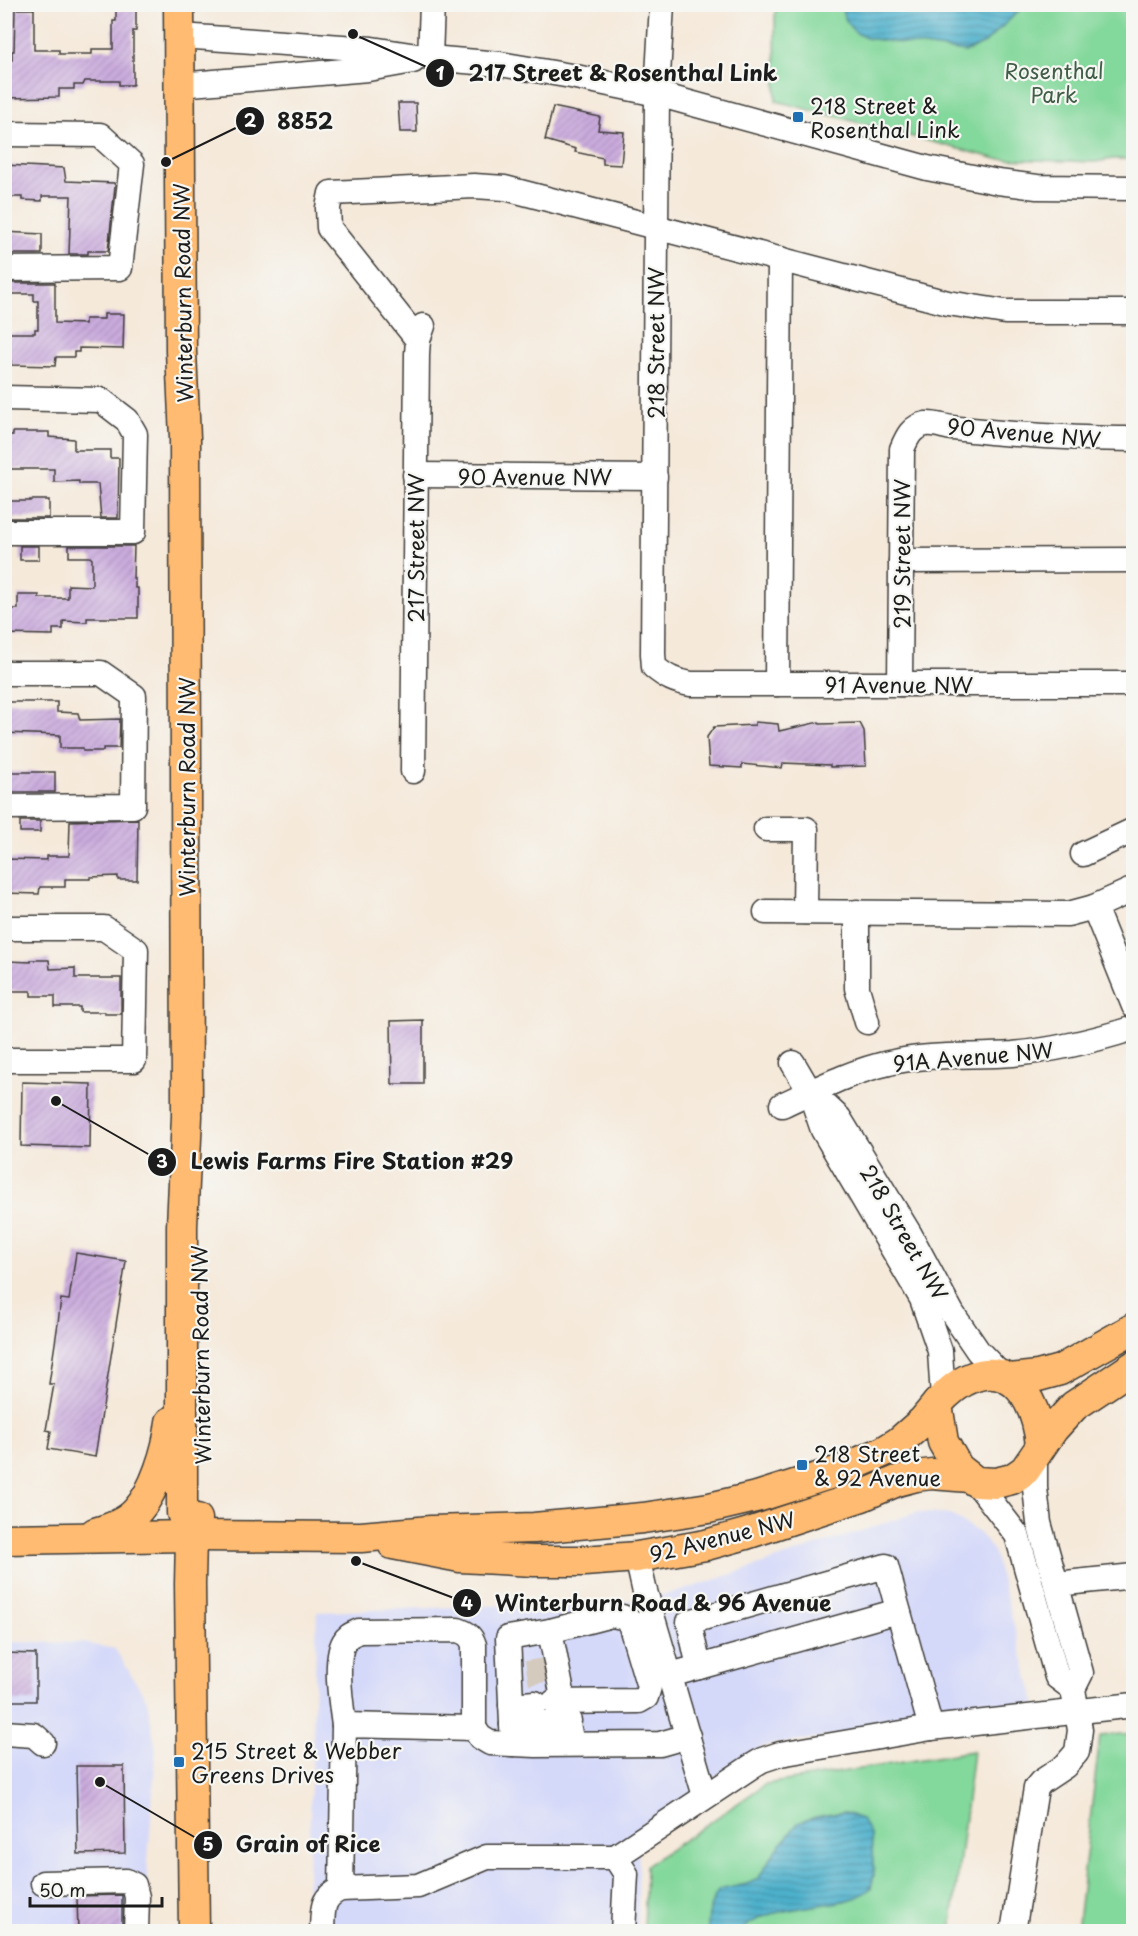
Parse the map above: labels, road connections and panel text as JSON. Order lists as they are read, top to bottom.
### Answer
{
  "streets": {
    "main road": ["Winterburn Road NW", "92 Avenue NW"],
    "street": [
      "218 Street NW",
      "90 Avenue NW",
      "217 Street NW",
      "219 Street NW",
      "91 Avenue NW",
      "91A Avenue NW"
    ]
  },
  "crossings": [
    ["Winterburn Road NW", "92 Avenue NW"],
    ["218 Street NW", "90 Avenue NW"],
    ["218 Street NW", "217 Street NW"],
    ["218 Street NW", "91 Avenue NW"],
    ["218 Street NW", "91A Avenue NW"],
    ["218 Street NW", "92 Avenue NW"],
    ["90 Avenue NW", "217 Street NW"],
    ["90 Avenue NW", "219 Street NW"],
    ["219 Street NW", "91 Avenue NW"]
  ],
  "parks": ["Rosenthal Park"],
  "places": {
    "other": [
      "217 Street & Rosenthal Link",
      "8852",
      "Lewis Farms Fire Station #29",
      "Winterburn Road & 96 Avenue",
      "Grain of Rice"
    ],
    "transit": ["218 Street & Rosenthal Link", "218 Street & 92 Avenue", "215 Street & Webber Greens Drives"]
  },
  "scale_bar": "50 m"
}
